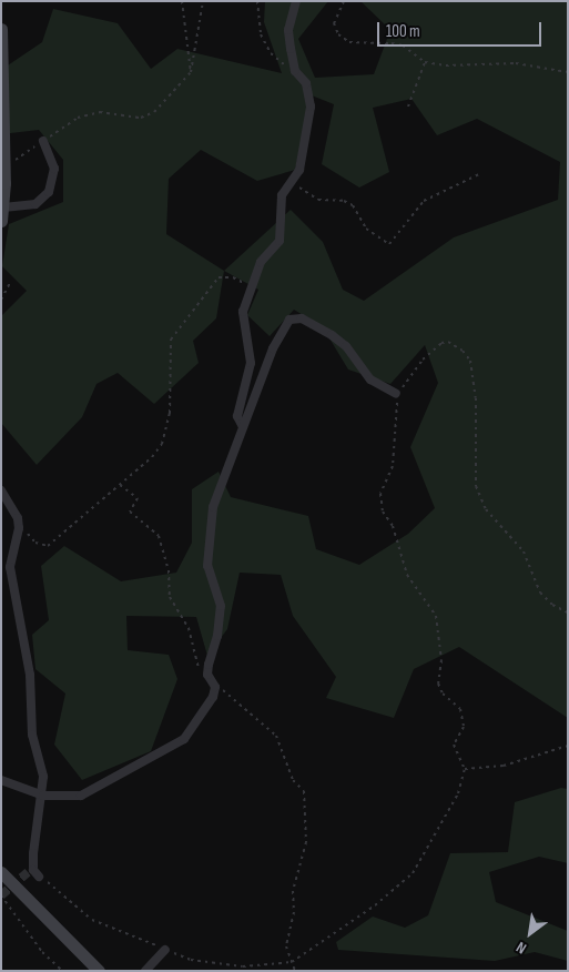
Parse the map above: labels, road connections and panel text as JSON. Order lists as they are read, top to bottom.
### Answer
{
  "scale_bar": "100 m",
  "north": "bottom left"
}
